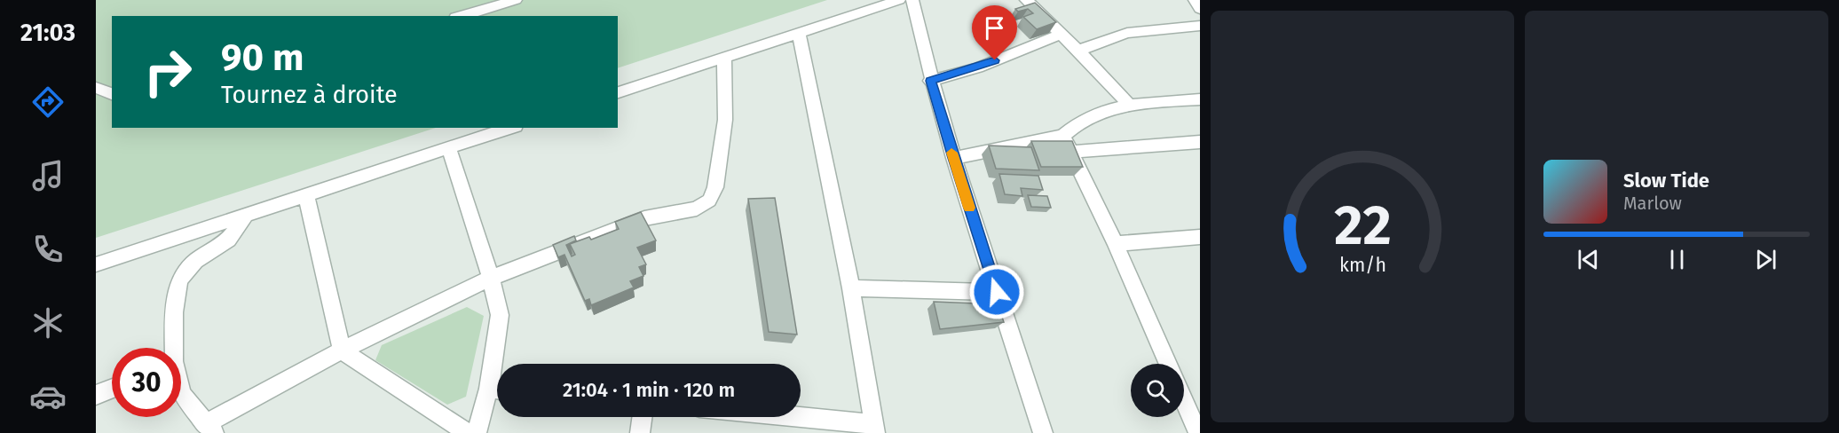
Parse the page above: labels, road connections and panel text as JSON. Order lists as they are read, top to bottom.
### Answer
{
  "page": {
    "tabs": "21:03",
    "turn": ["90 m", "Tournez à droite"],
    "song": ["Slow Tide", "Marlow"],
    "limit": "30",
    "trip": "21:04 · 1 min · 120 m",
    "gauge": ["22", "km/h"]
  }
}
